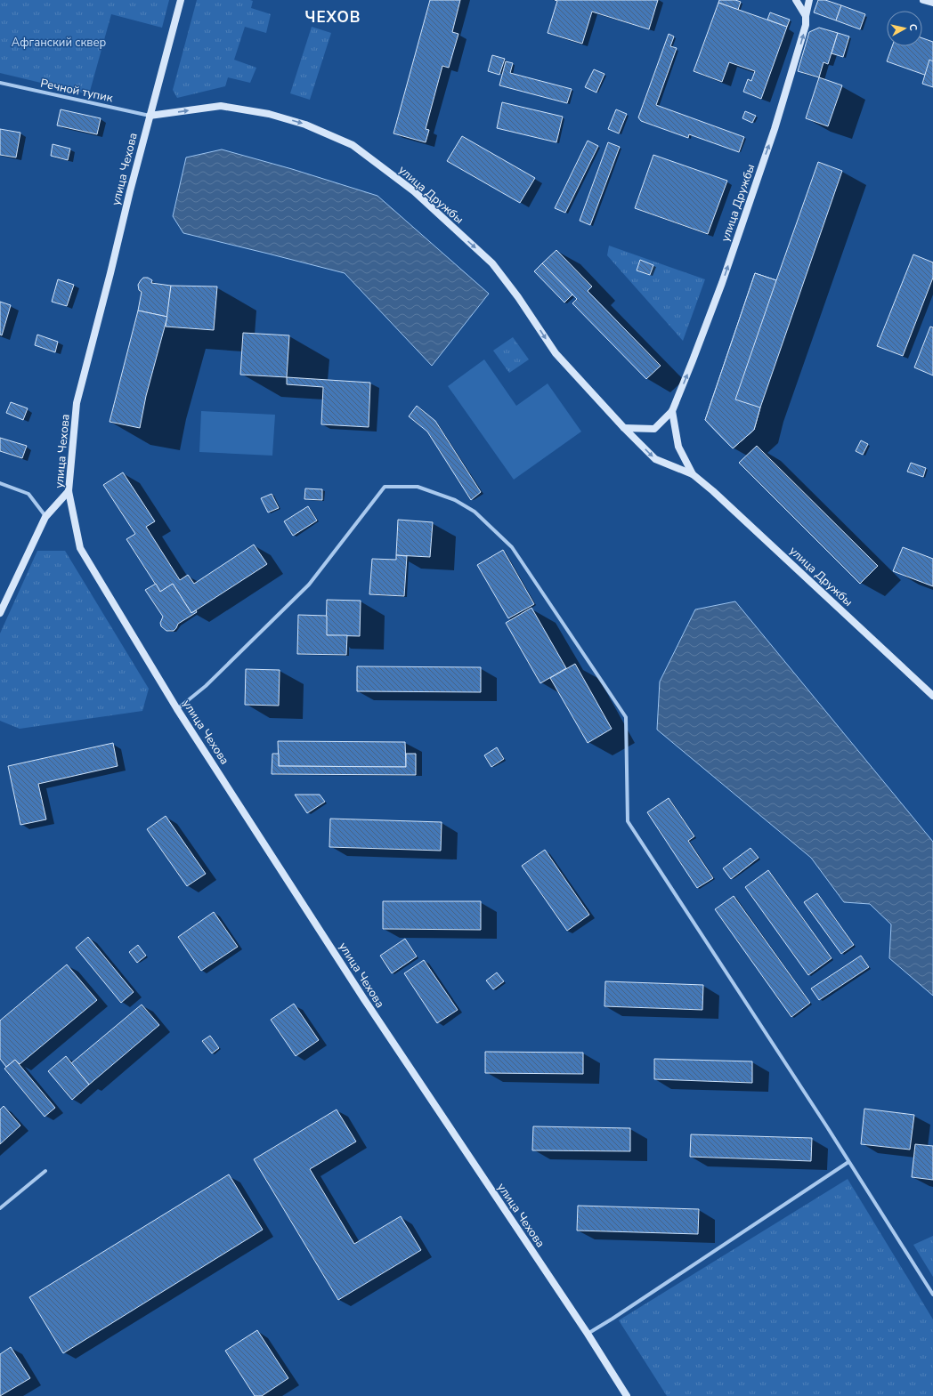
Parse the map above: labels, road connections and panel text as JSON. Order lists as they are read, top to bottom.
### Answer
{
  "streets": {
    "street": ["Речной тупик", "улица Чехова", "улица Дружбы"]
  },
  "crossings": [
    ["Речной тупик", "улица Чехова"],
    ["Речной тупик", "улица Дружбы"],
    ["улица Чехова", "улица Дружбы"]
  ],
  "districts": ["ЧЕХОВ"],
  "parks": ["Афганский сквер"],
  "north": "right"
}
